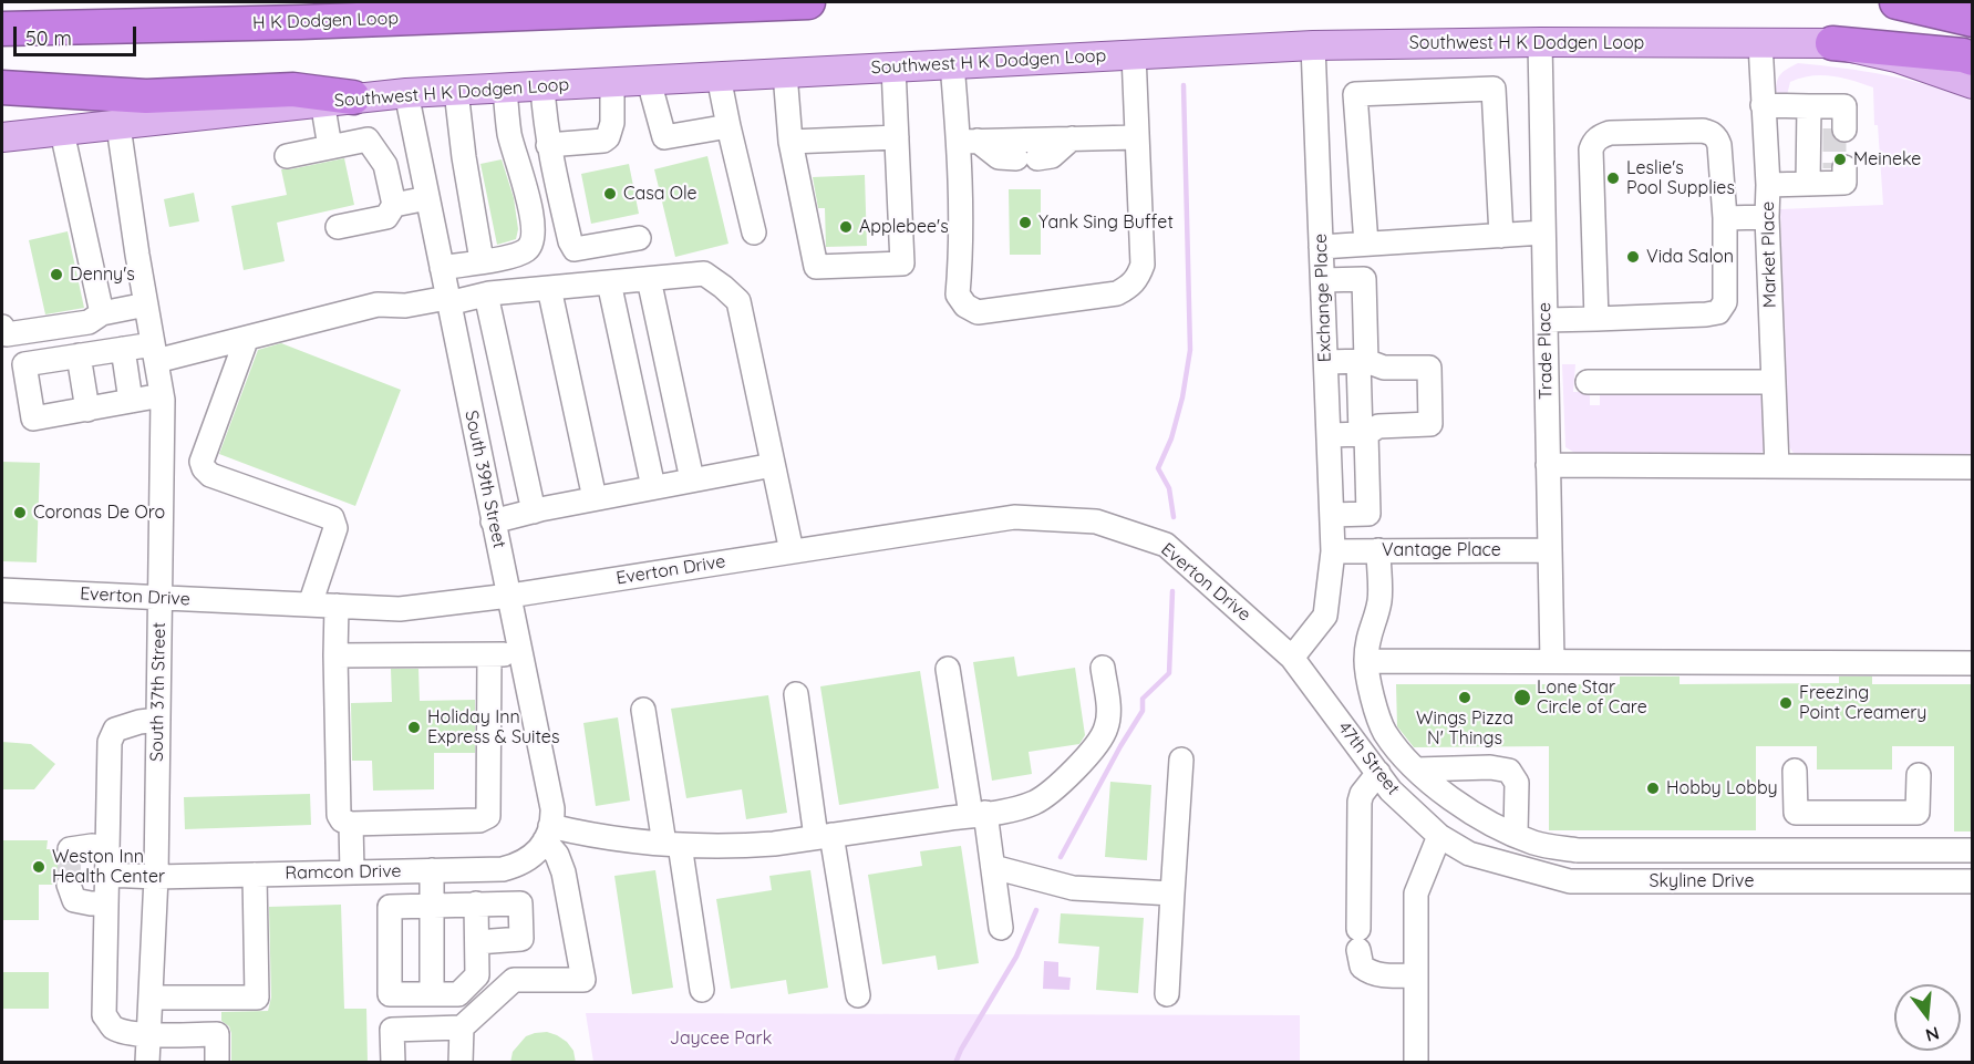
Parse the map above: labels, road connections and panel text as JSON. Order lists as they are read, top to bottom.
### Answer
{
  "streets": {
    "highway": ["H K Dodgen Loop"],
    "main road": ["Southwest H K Dodgen Loop"],
    "street": [
      "Market Place",
      "Exchange Place",
      "Trade Place",
      "South 39th Street",
      "Vantage Place",
      "Everton Drive",
      "South 37th Street",
      "47th Street",
      "Ramcon Drive",
      "Skyline Drive"
    ]
  },
  "crossings": [
    ["Southwest H K Dodgen Loop", "Market Place"],
    ["Southwest H K Dodgen Loop", "Exchange Place"],
    ["Southwest H K Dodgen Loop", "Trade Place"],
    ["Southwest H K Dodgen Loop", "South 39th Street"],
    ["Southwest H K Dodgen Loop", "South 37th Street"],
    ["Exchange Place", "Vantage Place"],
    ["Trade Place", "Vantage Place"],
    ["South 39th Street", "Everton Drive"],
    ["South 39th Street", "Ramcon Drive"],
    ["Everton Drive", "South 37th Street"],
    ["Everton Drive", "47th Street"],
    ["South 37th Street", "Ramcon Drive"],
    ["47th Street", "Skyline Drive"]
  ],
  "parks": ["Jaycee Park"],
  "places": [
    "Meineke",
    "Leslie's Pool Supplies",
    "Casa Ole",
    "Yank Sing Buffet",
    "Applebee's",
    "Vida Salon",
    "Denny's",
    "Coronas De Oro",
    "Wings Pizza N' Things",
    "Lone Star Circle of Care",
    "Freezing Point Creamery",
    "Holiday Inn Express & Suites",
    "Hobby Lobby",
    "Weston Inn Health Center"
  ],
  "scale_bar": "50 m",
  "north": "bottom"
}
